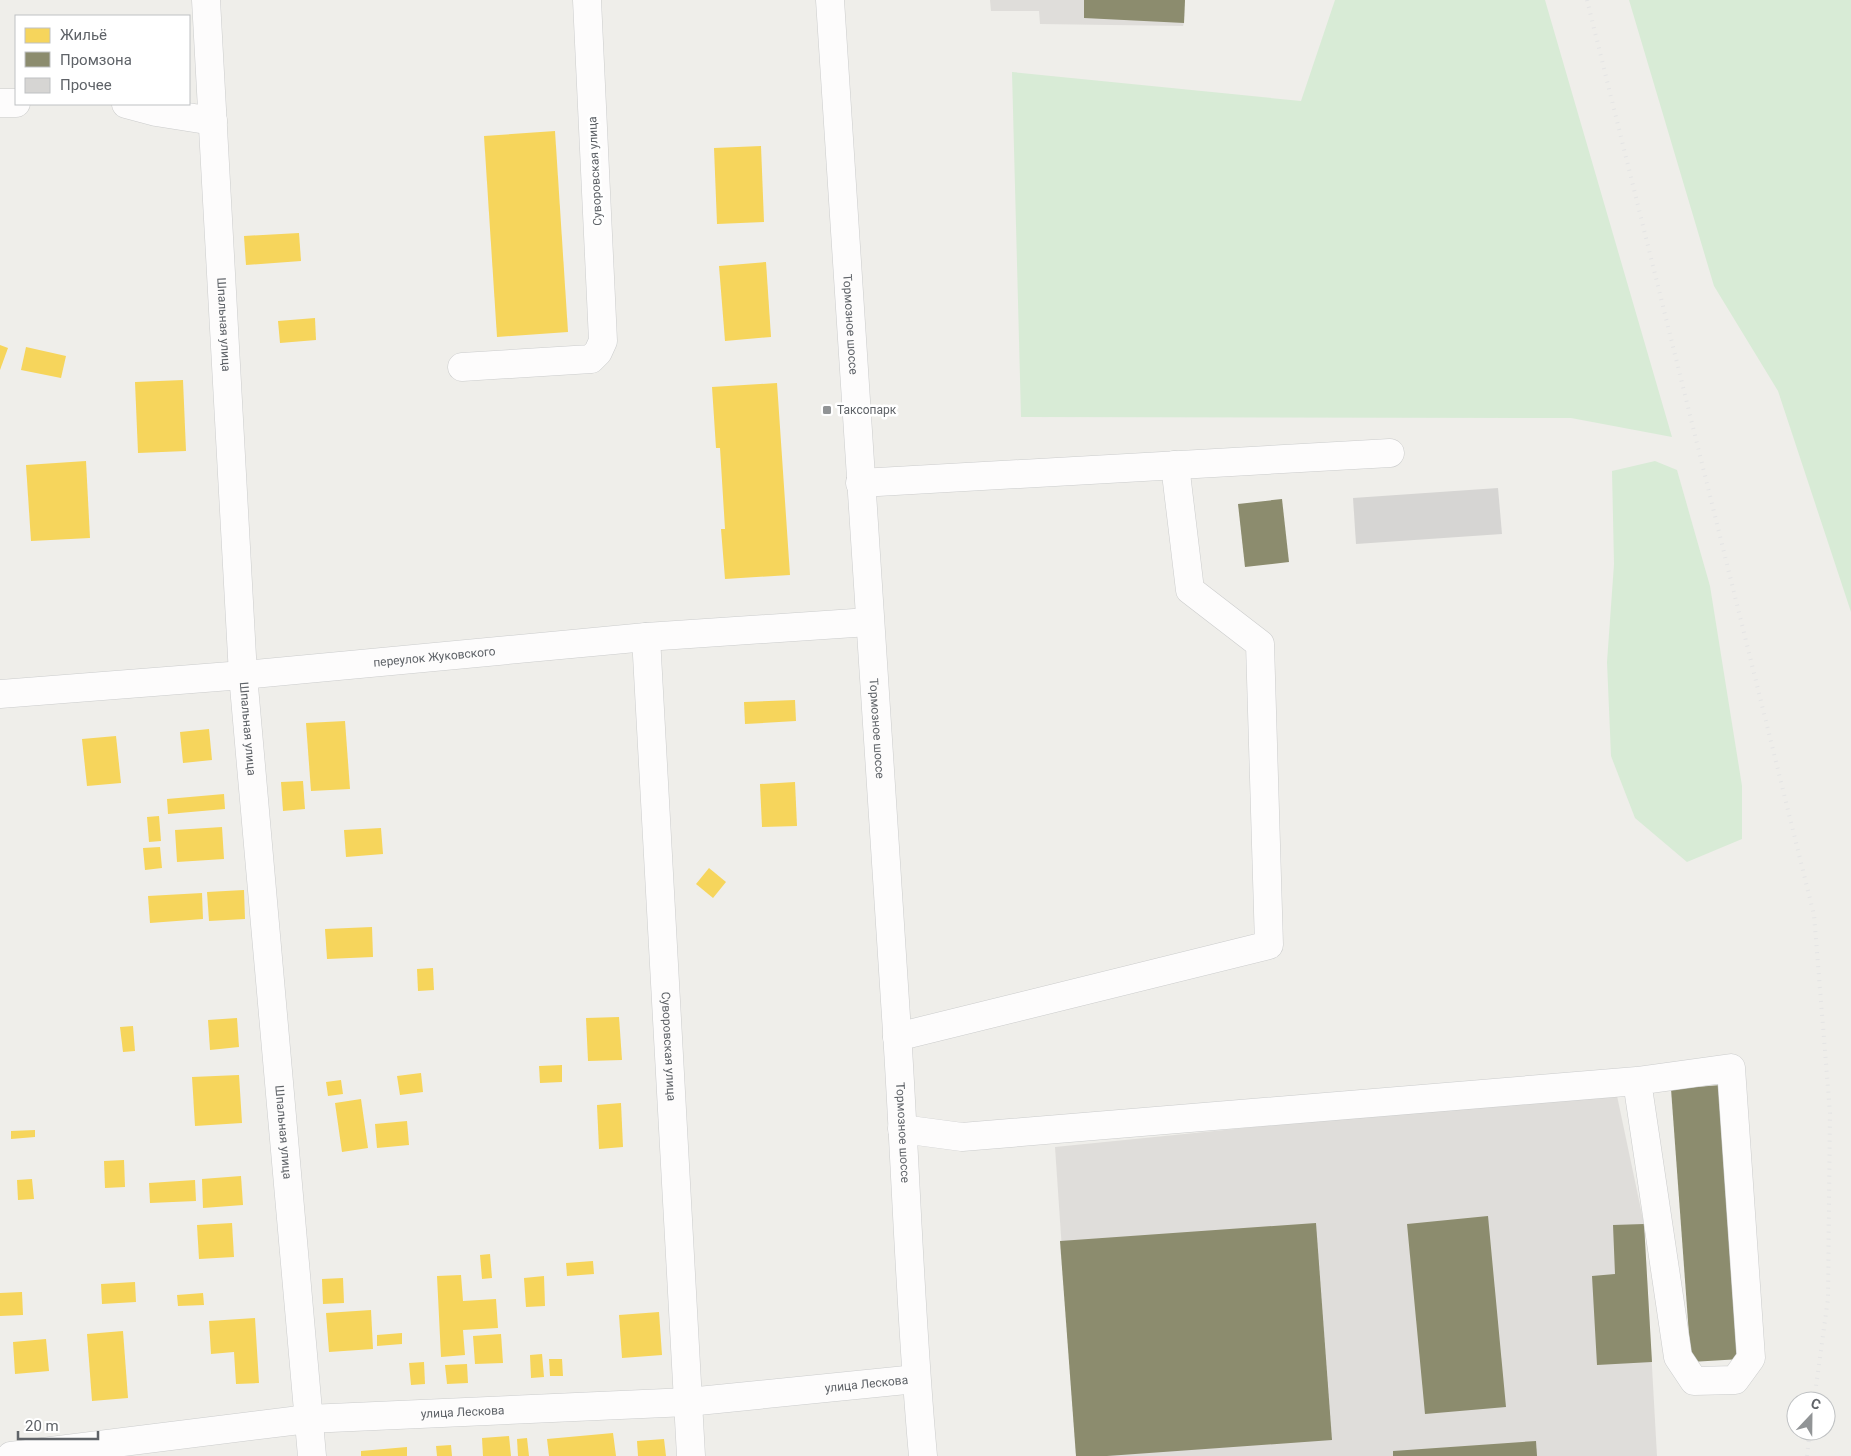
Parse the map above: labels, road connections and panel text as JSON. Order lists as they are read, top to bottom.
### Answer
{
  "streets": {
    "street": [
      "Суворовская улица",
      "Тормозное шоссе",
      "Шпальная улица",
      "переулок Жуковского",
      "улица Лескова"
    ]
  },
  "crossings": [
    ["Суворовская улица", "переулок Жуковского"],
    ["Суворовская улица", "улица Лескова"],
    ["Тормозное шоссе", "переулок Жуковского"],
    ["Тормозное шоссе", "улица Лескова"],
    ["Шпальная улица", "переулок Жуковского"],
    ["Шпальная улица", "улица Лескова"]
  ],
  "places": {
    "transit": ["Таксопарк"]
  },
  "legend": ["Жильё", "Промзона", "Прочее"],
  "scale_bar": "20 m",
  "north": "top"
}
